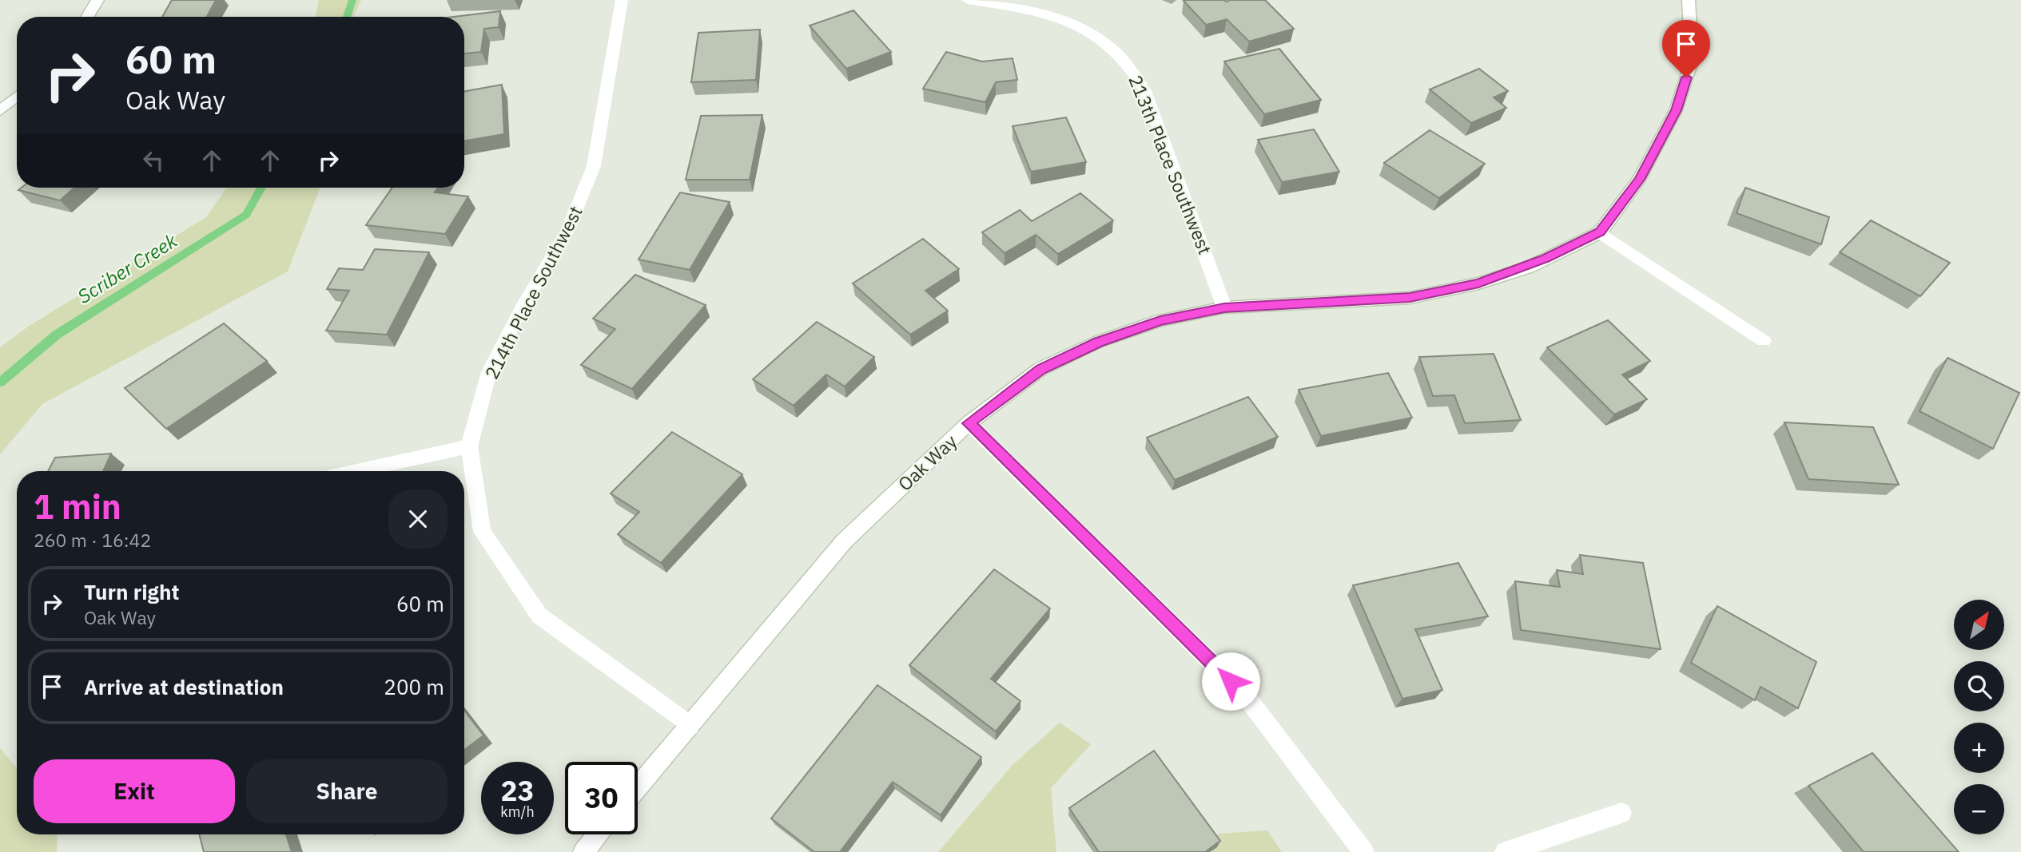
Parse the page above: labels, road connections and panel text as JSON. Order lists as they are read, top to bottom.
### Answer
{
  "streets": {
    "street": ["213th Place Southwest", "214th Place Southwest", "Oak Way"]
  },
  "crossings": [
    ["213th Place Southwest", "Oak Way"],
    ["214th Place Southwest", "Oak Way"]
  ],
  "water": ["Scriber Creek"],
  "north": "top right",
  "page": {
    "turn": ["60 m", "Oak Way"],
    "heading": ["1 min", "260 m · 16:42"],
    "list": [
      {
        "name": "Turn right",
        "note": "Oak Way",
        "value": "60 m"
      },
      {
        "name": "Arrive at destination",
        "value": "200 m"
      }
    ],
    "map_buttons": ["+", "−"],
    "buttons": ["Exit", "Share"],
    "speed": "23 km/h",
    "limit": "30"
  }
}
